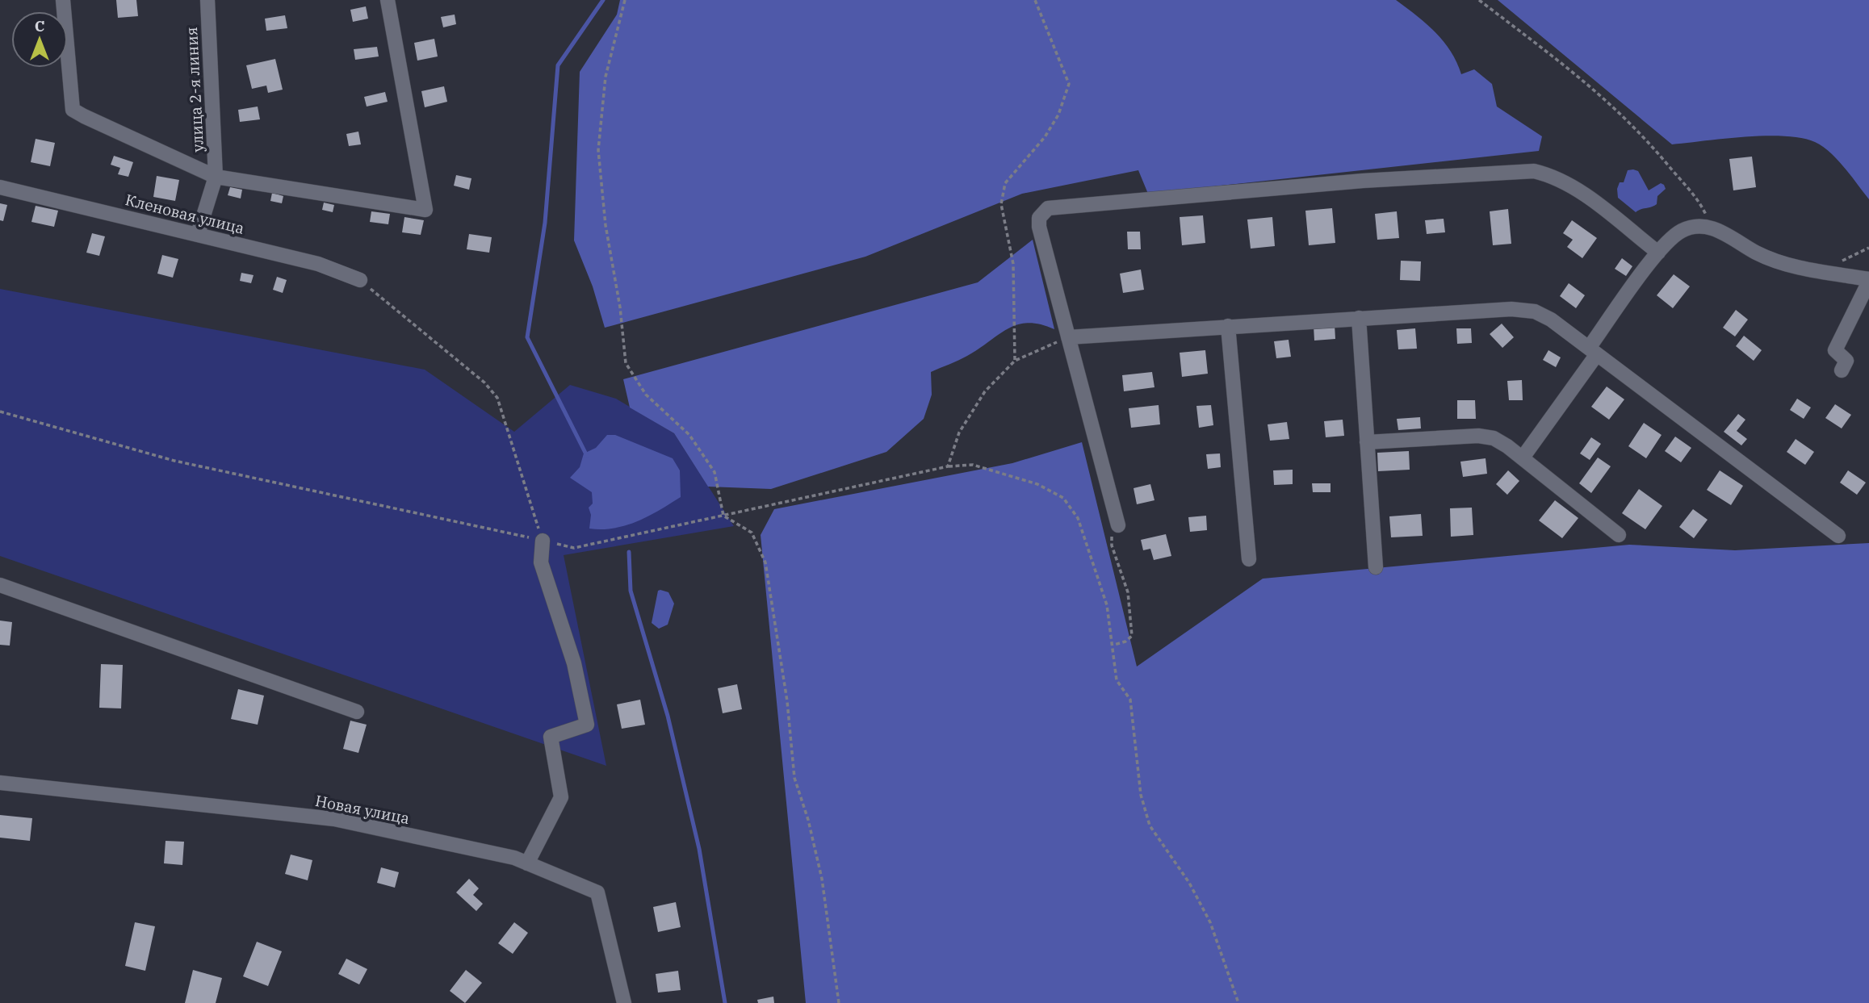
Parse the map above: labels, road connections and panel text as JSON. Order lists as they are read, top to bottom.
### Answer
{
  "streets": {
    "street": ["улица 2-я линия", "Кленовая улица", "Новая улица"]
  },
  "crossings": [
    ["улица 2-я линия", "Кленовая улица"]
  ],
  "north": "top"
}
